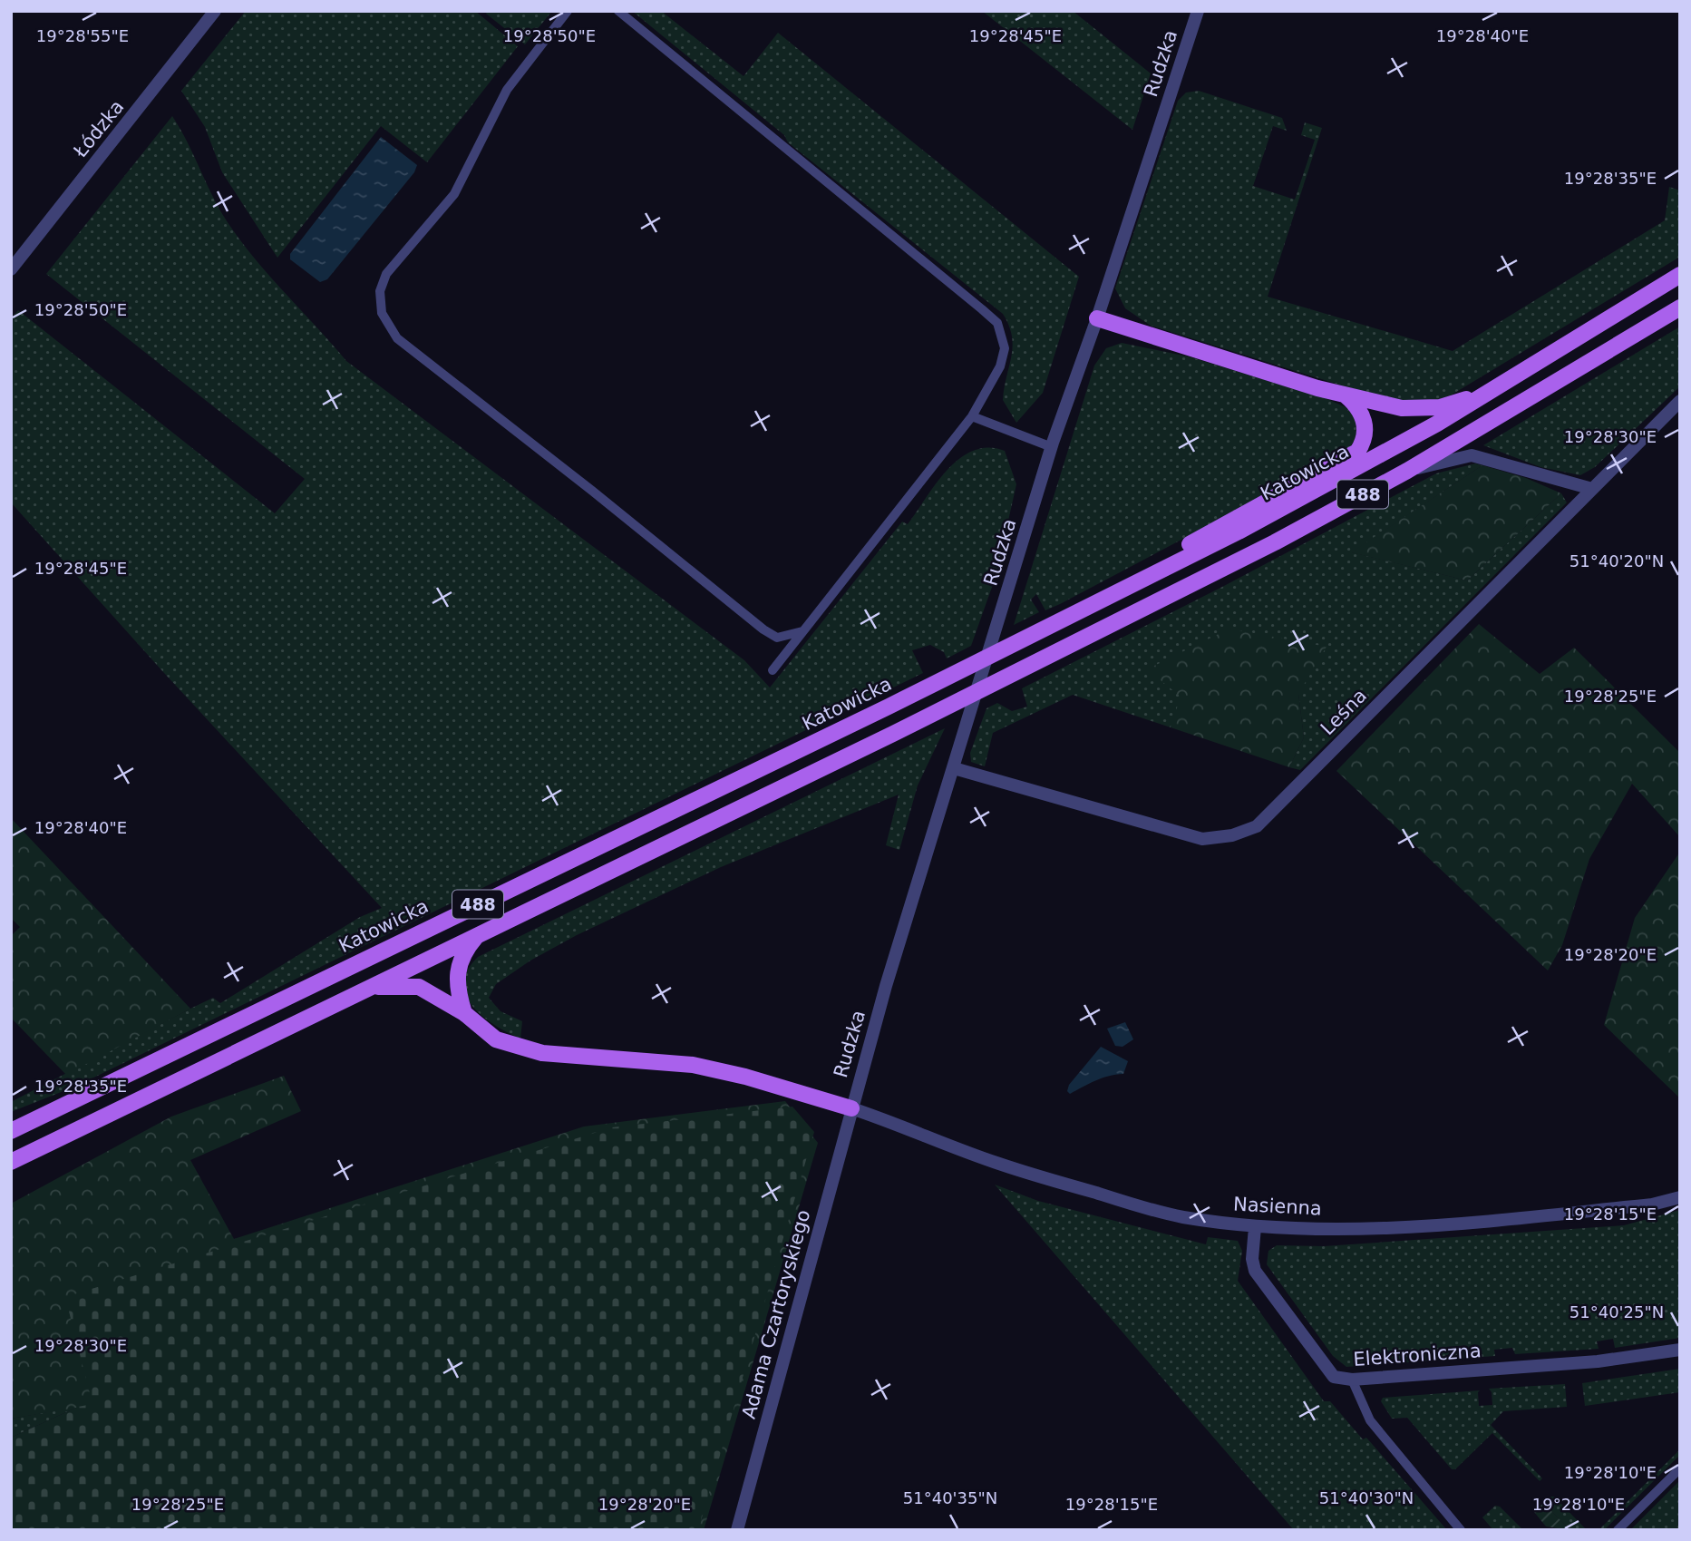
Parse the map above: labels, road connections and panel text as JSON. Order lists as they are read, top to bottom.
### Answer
{
  "streets": {
    "main road": ["Katowicka", "488"],
    "street": [
      "Rudzka",
      "Łódzka",
      "Leśna",
      "Nasienna",
      "Adama Czartoryskiego",
      "Elektroniczna"
    ]
  },
  "crossings": [
    ["Rudzka", "Leśna"],
    ["Rudzka", "Nasienna"],
    ["Rudzka", "Adama Czartoryskiego"],
    ["Nasienna", "Adama Czartoryskiego"],
    ["Nasienna", "Elektroniczna"]
  ],
  "coordinates": [
    "19°28'55\"E",
    "19°28'50\"E",
    "19°28'45\"E",
    "19°28'40\"E",
    "19°28'35\"E",
    "19°28'30\"E",
    "51°40'20\"N",
    "19°28'25\"E",
    "19°28'20\"E",
    "19°28'15\"E",
    "51°40'25\"N",
    "19°28'10\"E",
    "51°40'35\"N",
    "51°40'30\"N"
  ]
}
